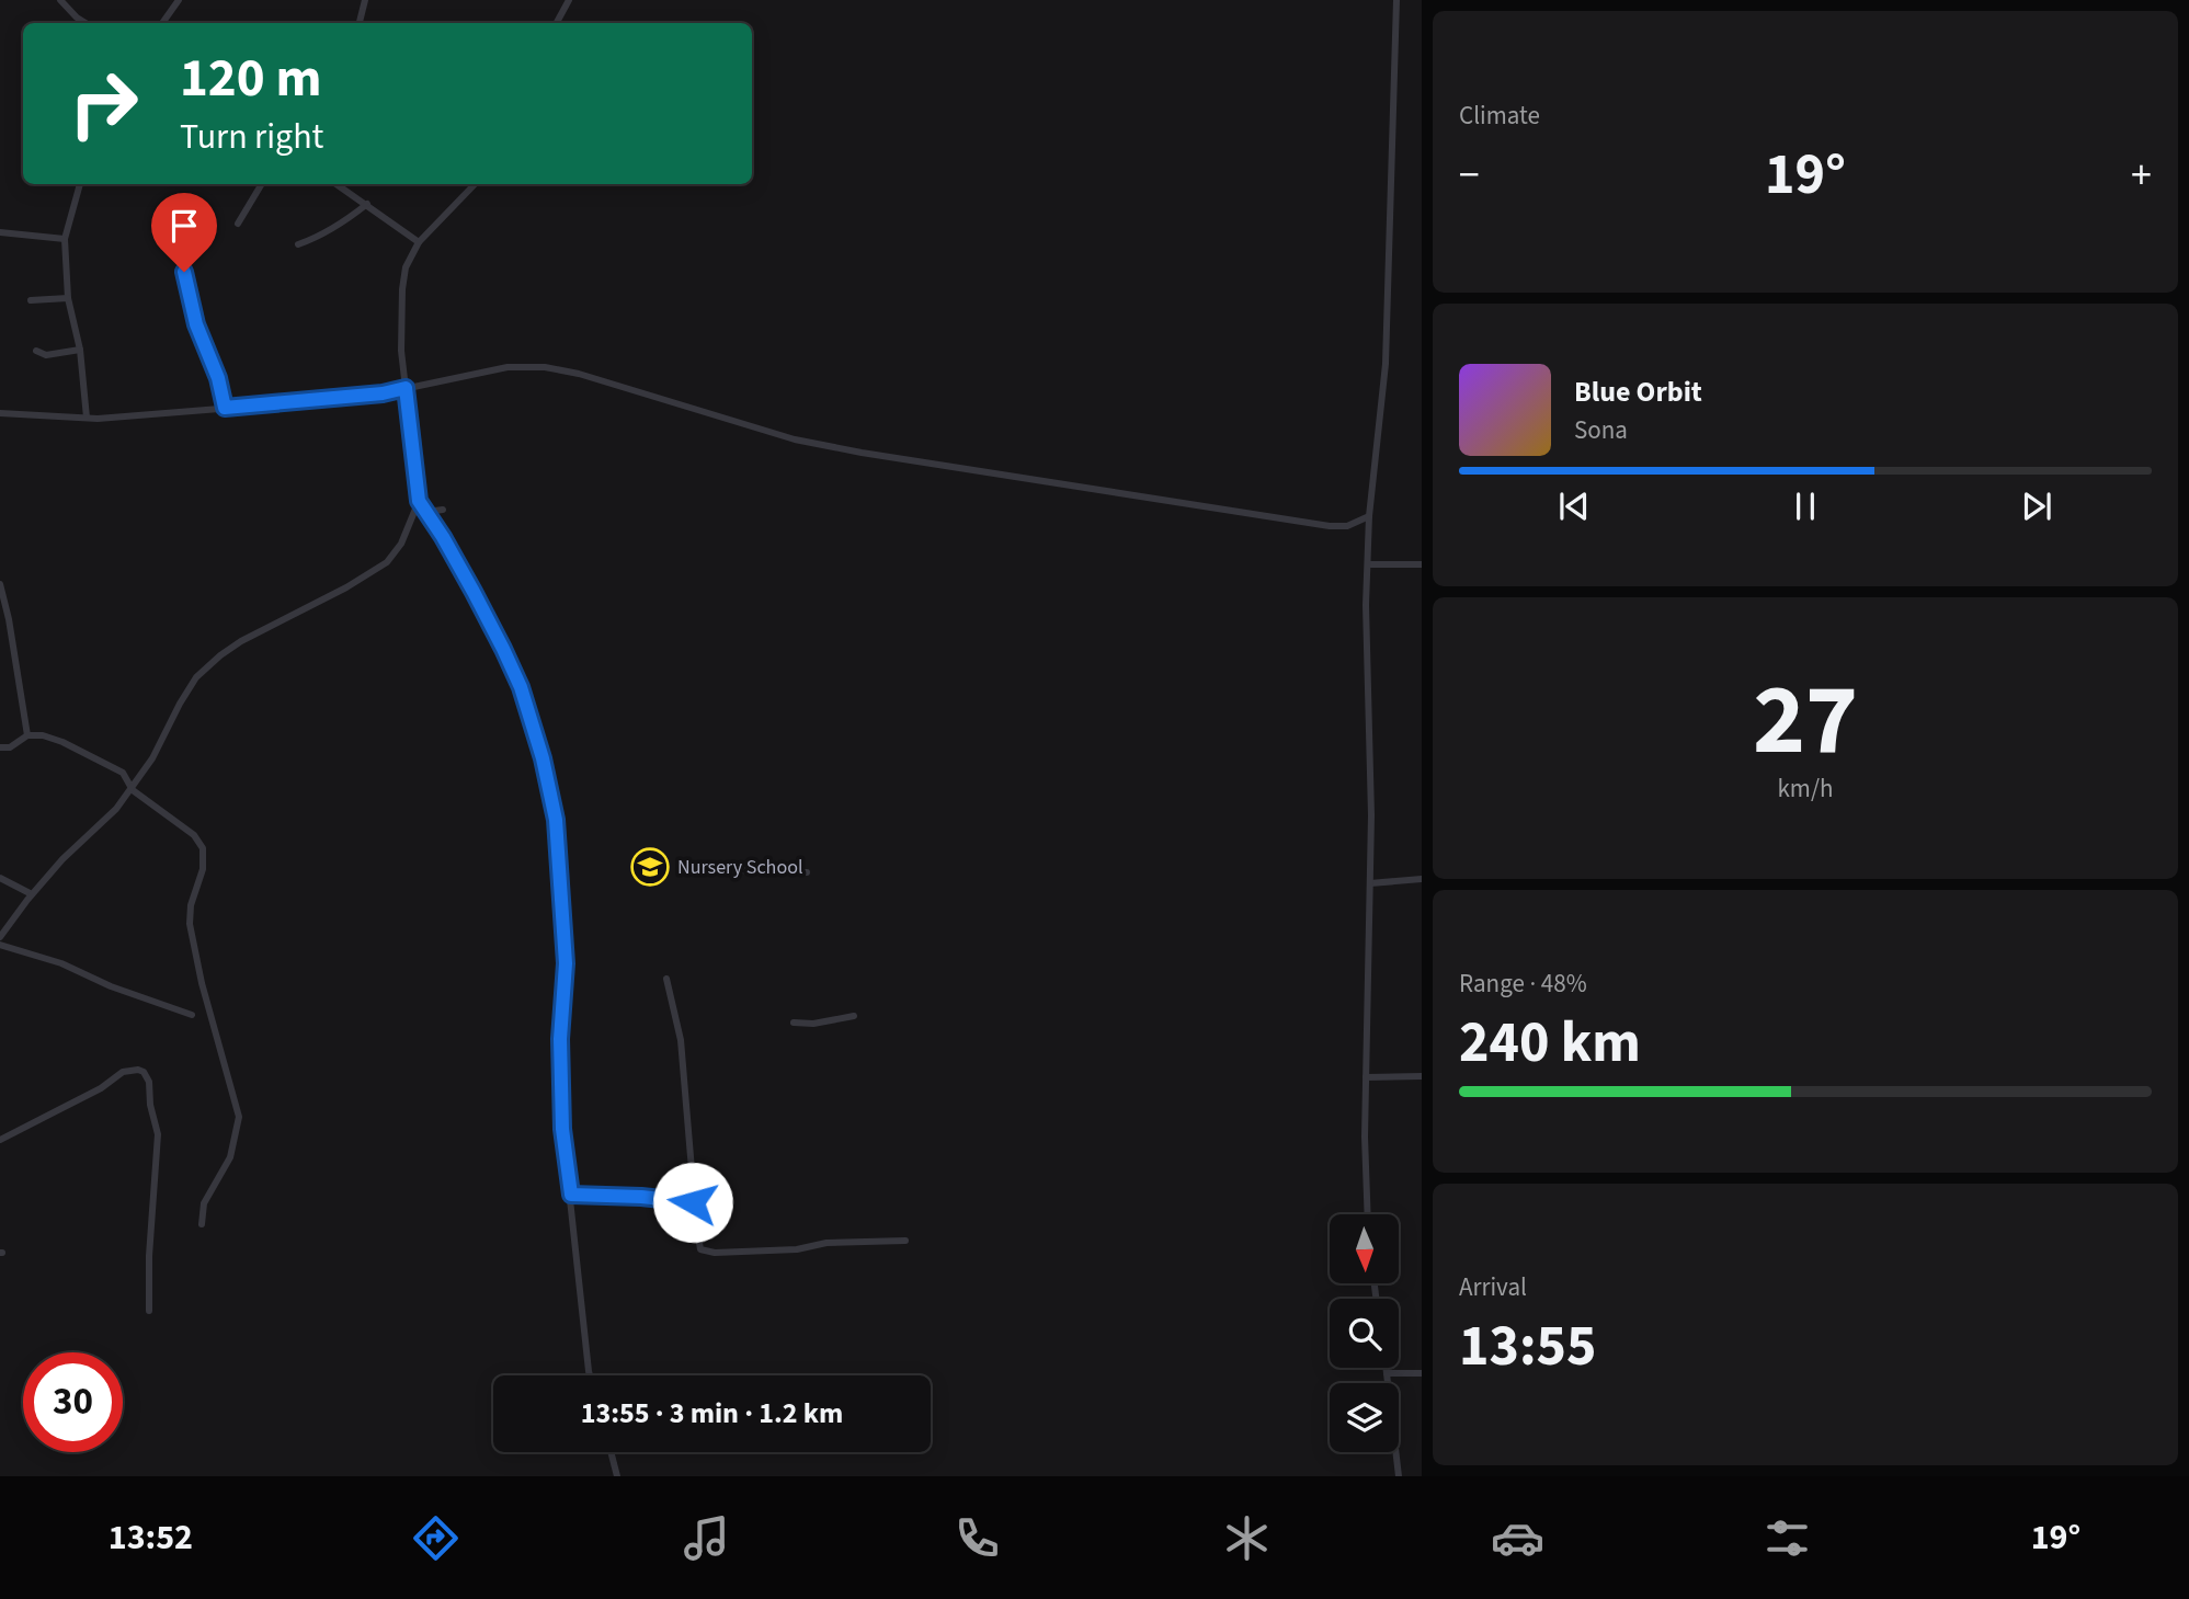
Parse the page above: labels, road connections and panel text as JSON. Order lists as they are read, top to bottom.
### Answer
{
  "places": {
    "school or university": ["Nursery School"]
  },
  "north": "bottom",
  "page": {
    "tile": [
      "Climate",
      ["27", "km/h"],
      ["Range · 48%", "240 km"],
      ["Arrival", "13:55"]
    ],
    "turn": ["120 m", "Turn right"],
    "heat": ["−", "19°", "+"],
    "song": ["Blue Orbit", "Sona"],
    "limit": "30",
    "trip": "13:55 · 3 min · 1.2 km",
    "tabs": ["13:52", "19°"]
  }
}
